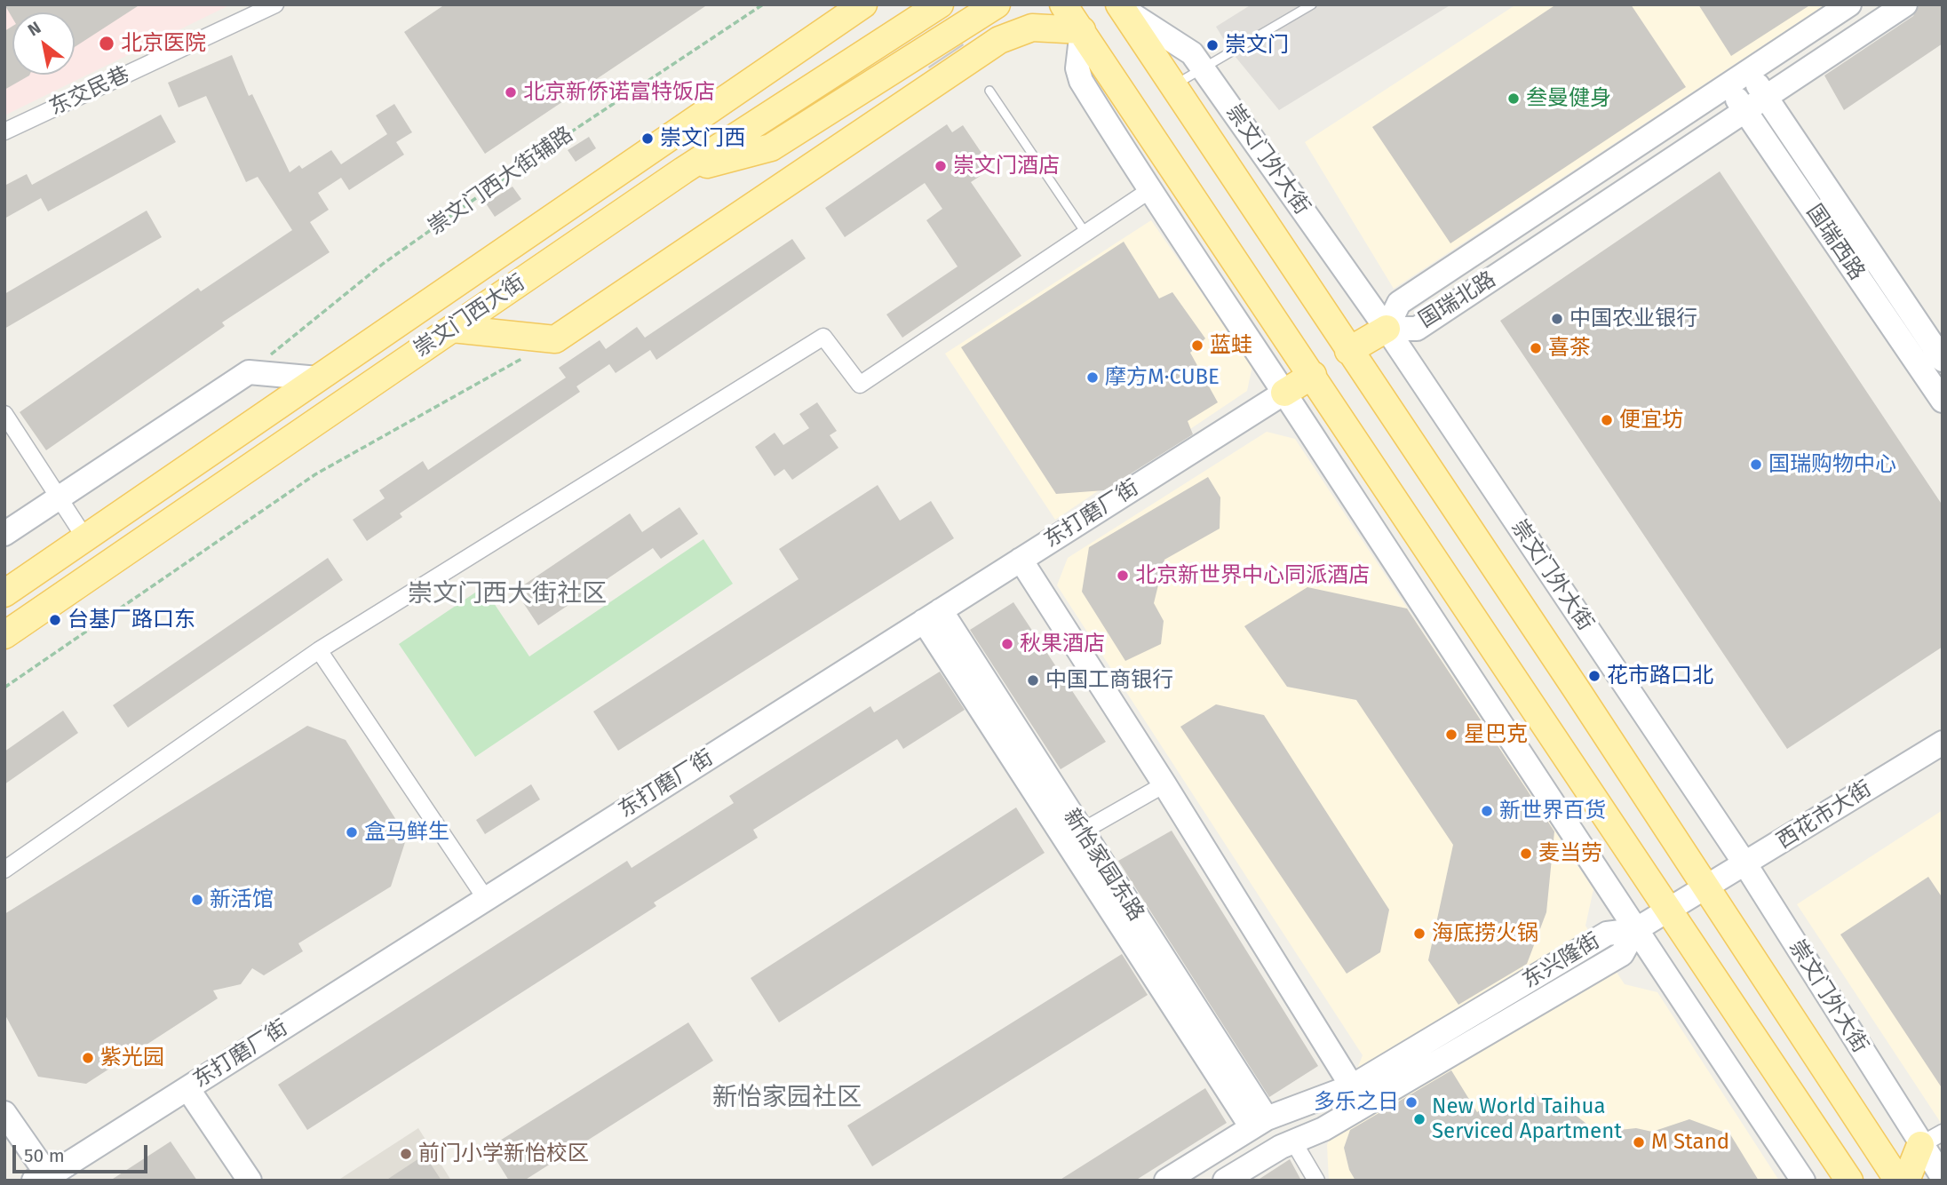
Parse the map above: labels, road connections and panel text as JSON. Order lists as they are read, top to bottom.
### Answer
{
  "streets": {
    "main road": ["崇文门外大街", "崇文门西大街"],
    "street": [
      "东交民巷",
      "国瑞西路",
      "国瑞北路",
      "东打磨厂街",
      "西花市大街",
      "新怡家园东路",
      "东兴隆街"
    ],
    "path": ["崇文门西大街辅路"]
  },
  "crossings": [
    ["崇文门外大街", "国瑞北路"],
    ["崇文门外大街", "西花市大街"],
    ["国瑞西路", "国瑞北路"],
    ["东打磨厂街", "新怡家园东路"],
    ["西花市大街", "东兴隆街"],
    ["新怡家园东路", "东兴隆街"]
  ],
  "districts": ["崇文门西大街社区", "新怡家园社区"],
  "places": [
    "北京医院",
    "崇文门",
    "北京新侨诺富特饭店",
    "叁曼健身",
    "崇文门西",
    "崇文门酒店",
    "中国农业银行",
    "蓝蛙",
    "喜茶",
    "摩方M·CUBE",
    "便宜坊",
    "国瑞购物中心",
    "北京新世界中心同派酒店",
    "台基厂路口东",
    "秋果酒店",
    "花市路口北",
    "中国工商银行",
    "星巴克",
    "新世界百货",
    "盒马鲜生",
    "麦当劳",
    "新活馆",
    "海底捞火锅",
    "紫光园",
    "多乐之日",
    "New World Taihua Serviced Apartment",
    "M Stand",
    "前门小学新怡校区"
  ],
  "scale_bar": "50 m",
  "north": "top left"
}
